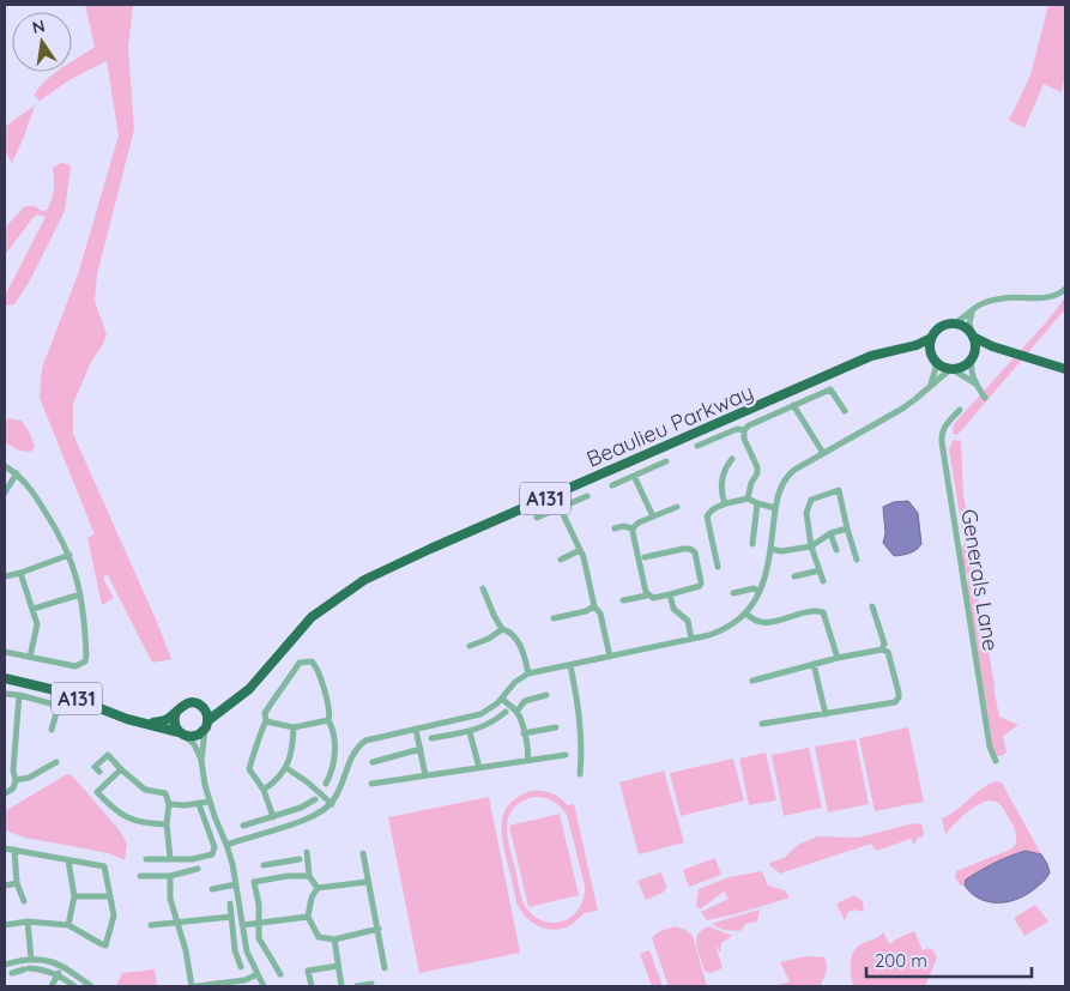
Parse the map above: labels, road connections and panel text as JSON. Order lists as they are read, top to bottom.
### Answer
{
  "streets": {
    "highway": ["Beaulieu Parkway", "A131"],
    "street": ["Generals Lane"]
  },
  "crossings": [
    ["Beaulieu Parkway", "A131"]
  ],
  "scale_bar": "200 m",
  "north": "top"
}
